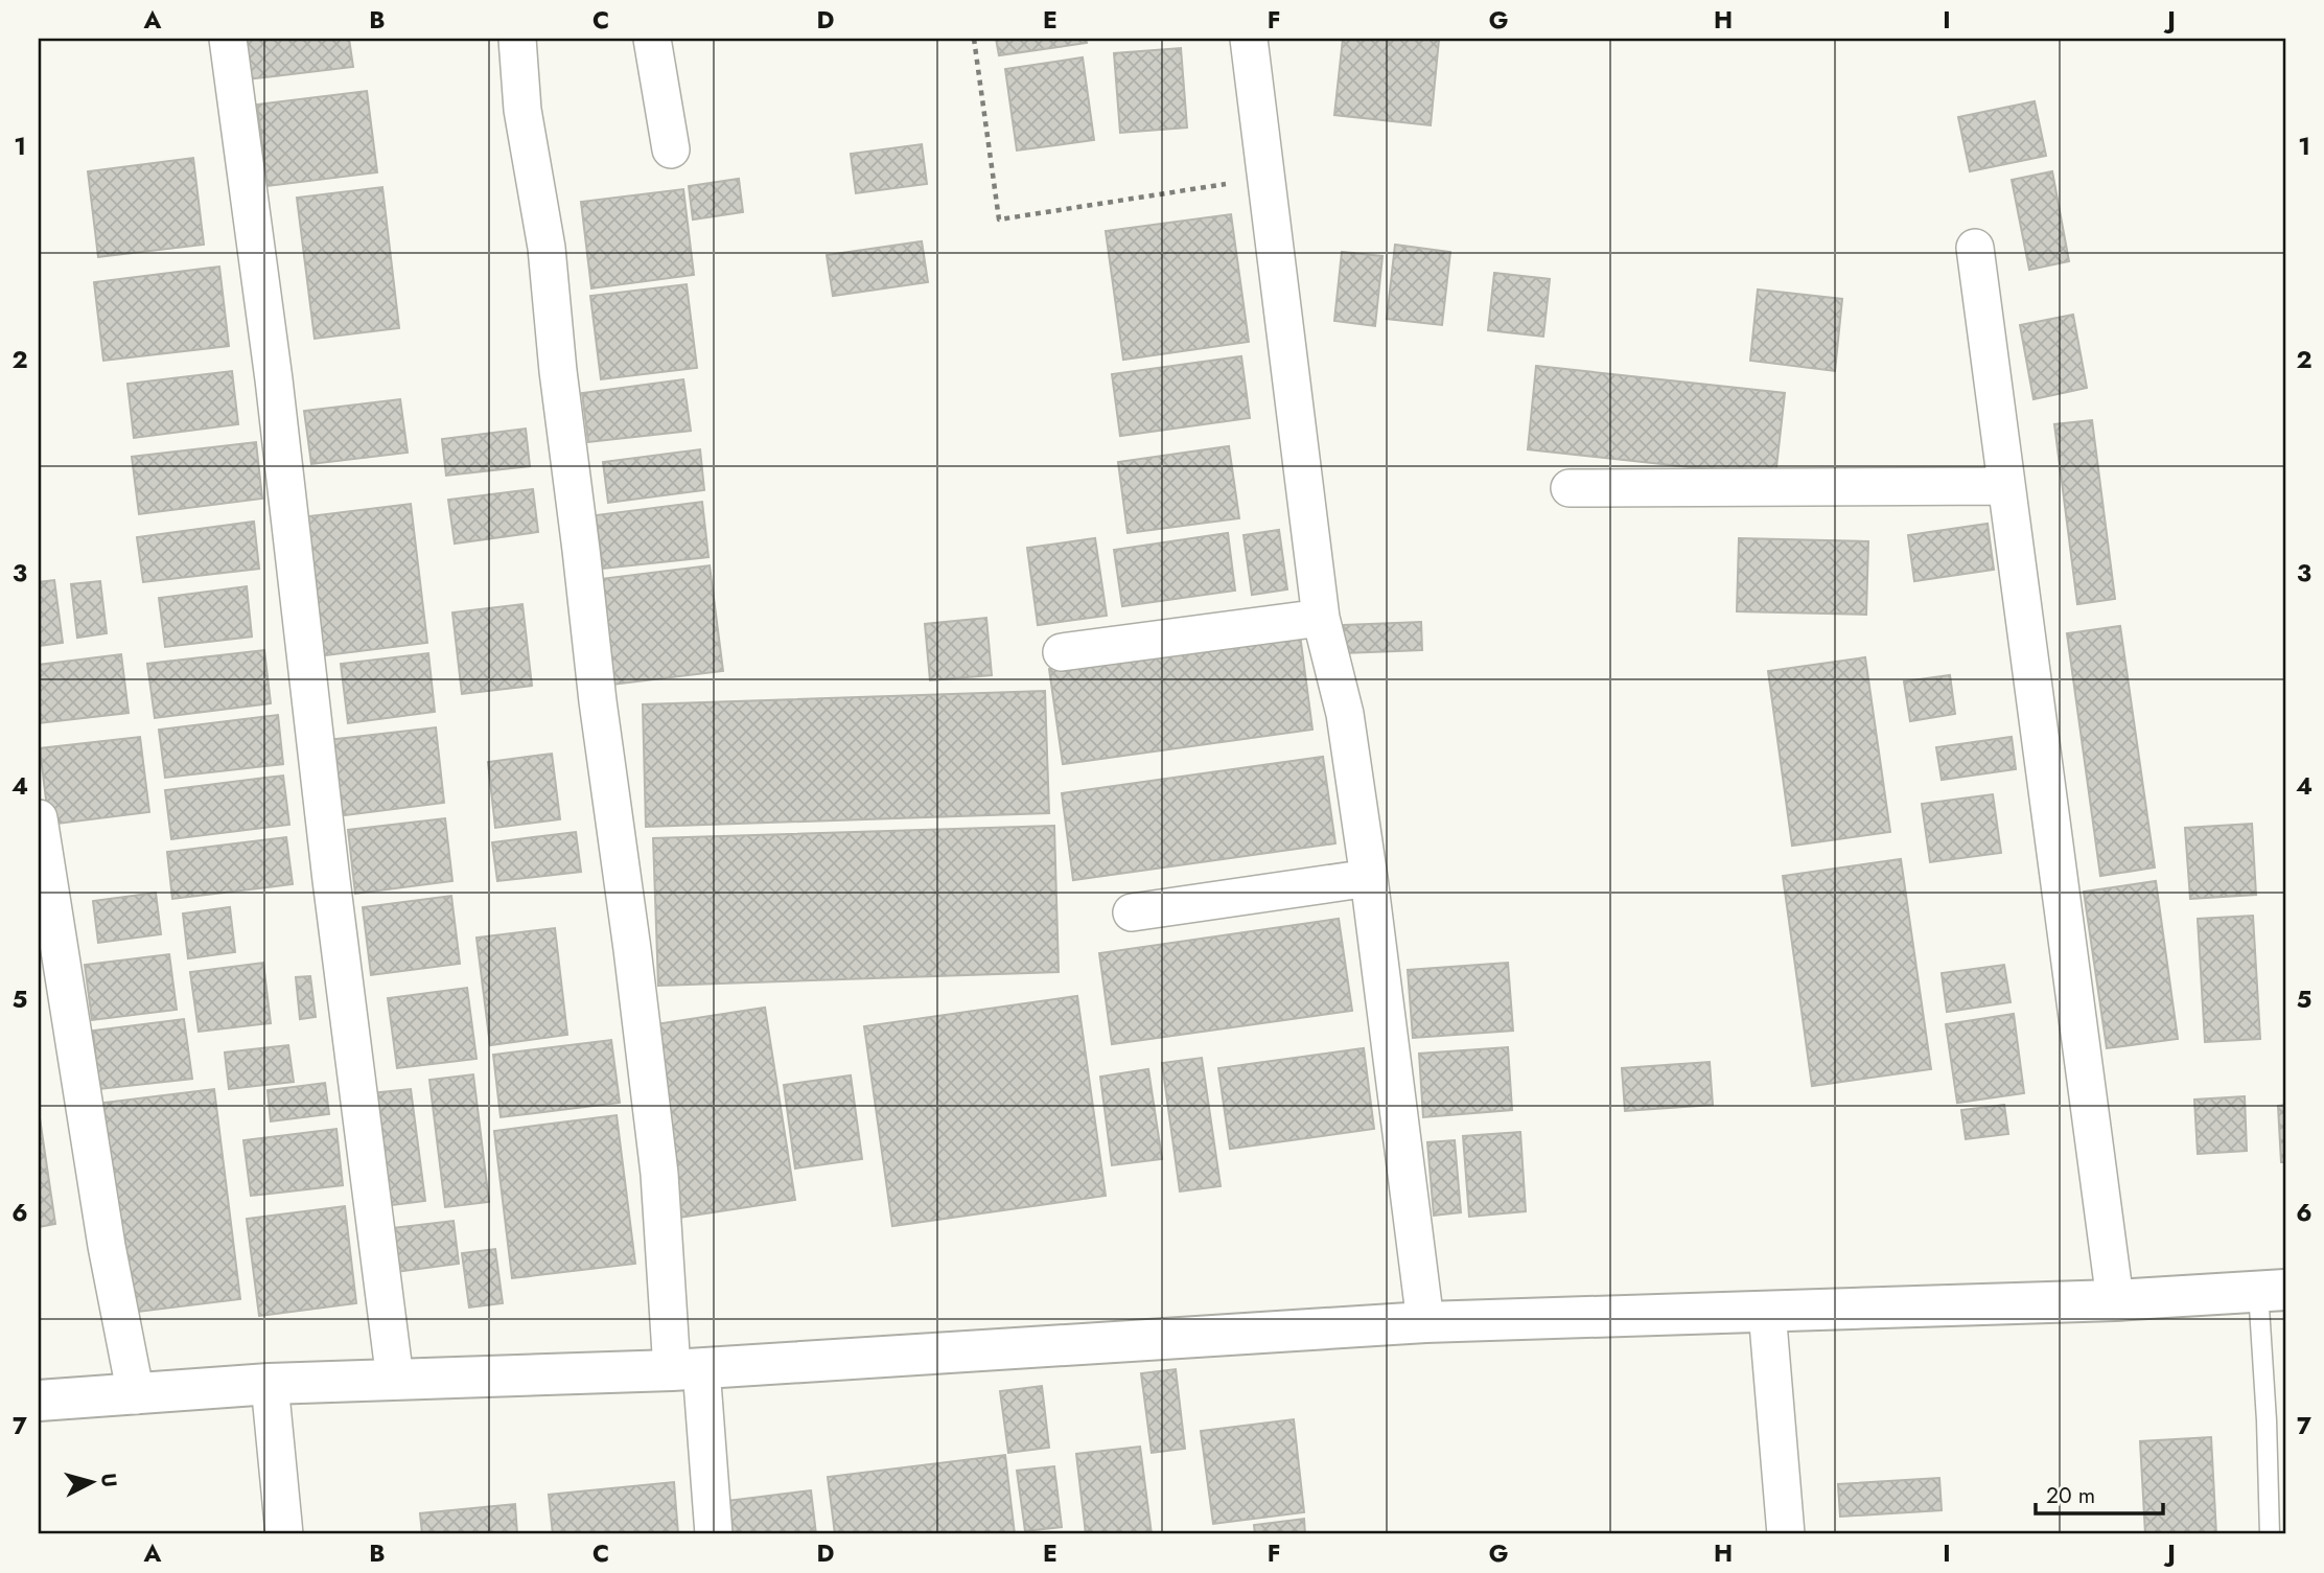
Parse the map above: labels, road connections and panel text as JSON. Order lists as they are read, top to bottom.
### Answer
{
  "scale_bar": "20 m",
  "north": "right",
  "grid": {
    "columns": [
      "A",
      "B",
      "C",
      "D",
      "E",
      "F",
      "G",
      "H",
      "I",
      "J"
    ],
    "rows": [
      "1",
      "2",
      "3",
      "4",
      "5",
      "6",
      "7"
    ]
  }
}
